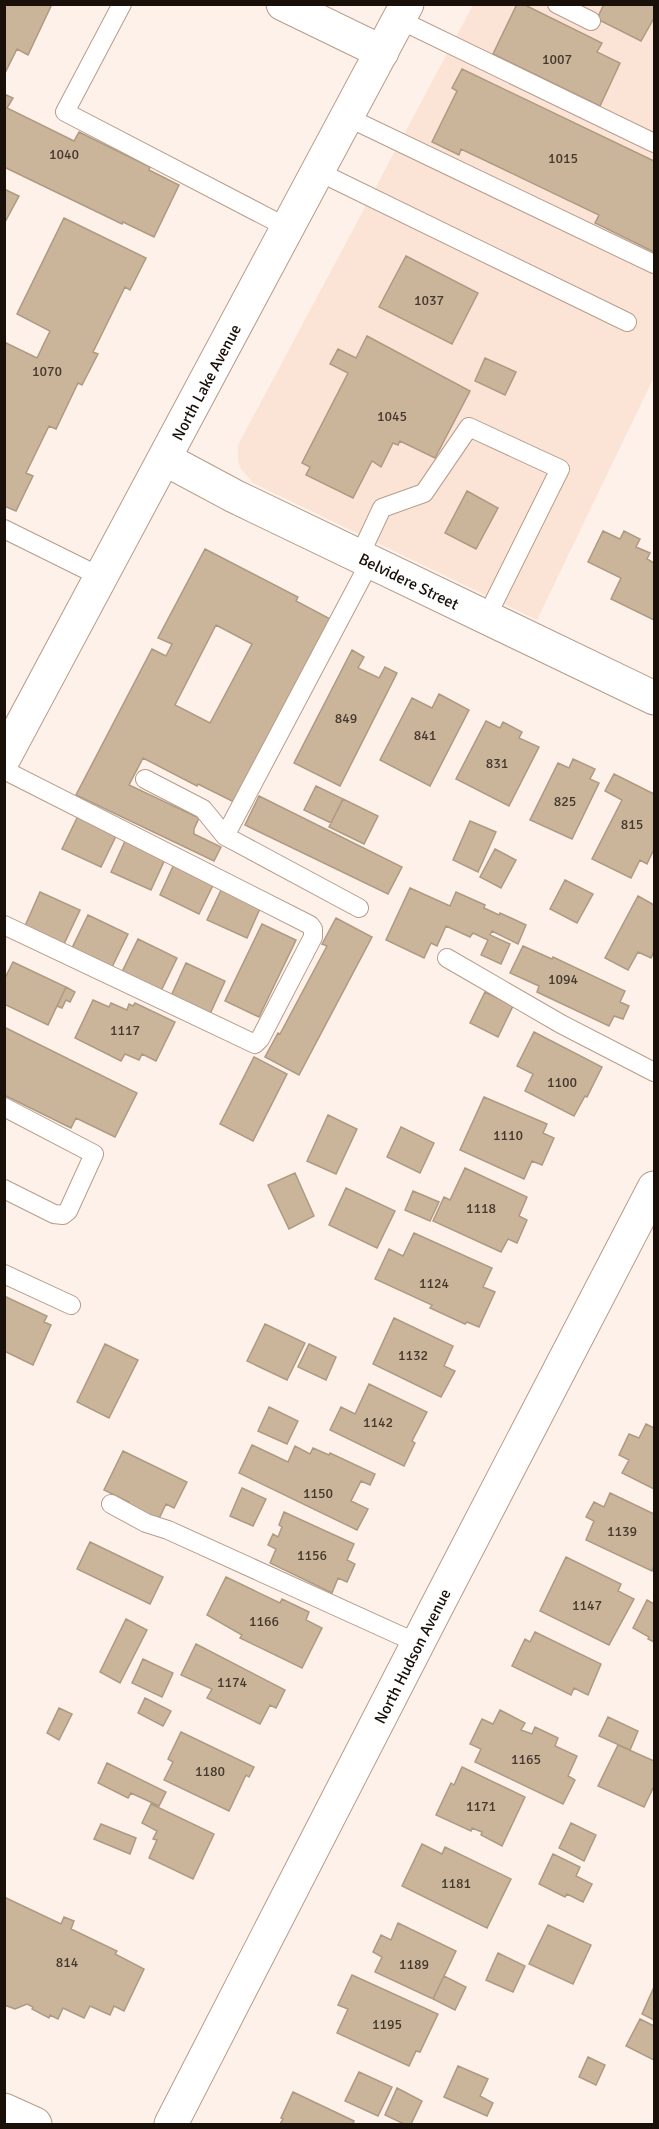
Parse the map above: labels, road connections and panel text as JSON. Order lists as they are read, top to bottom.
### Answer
{
  "streets": {
    "street": ["North Lake Avenue", "Belvidere Street", "North Hudson Avenue"]
  },
  "crossings": [
    ["North Lake Avenue", "Belvidere Street"]
  ],
  "house_numbers": [
    "1007",
    "1040",
    "1015",
    "1037",
    "1070",
    "1045",
    "849",
    "841",
    "831",
    "825",
    "815",
    "1094",
    "1117",
    "1100",
    "1110",
    "1118",
    "1124",
    "1132",
    "1142",
    "1150",
    "1139",
    "1156",
    "1147",
    "1166",
    "1174",
    "1165",
    "1180",
    "1171",
    "1181",
    "814",
    "1189",
    "1195"
  ]
}
